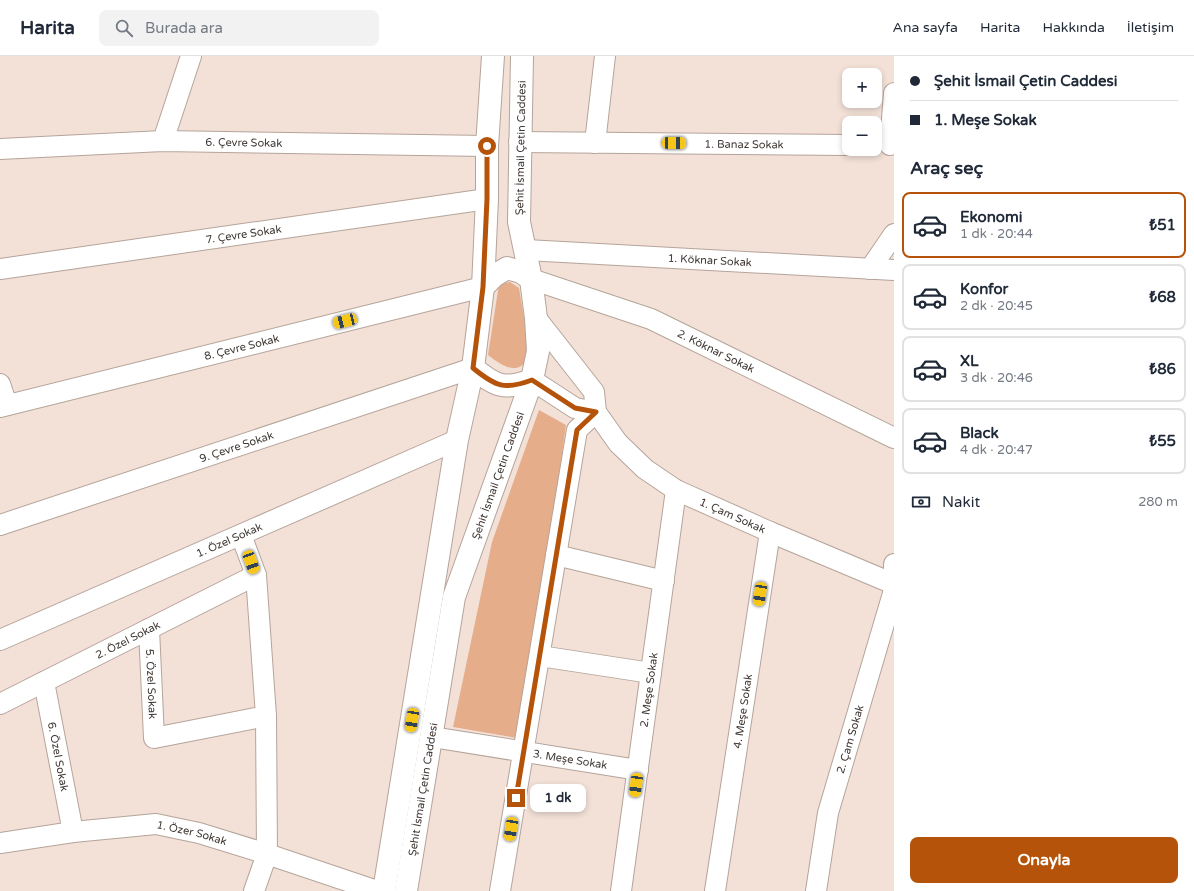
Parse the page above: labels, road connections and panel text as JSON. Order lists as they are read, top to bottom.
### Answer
{
  "streets": {
    "street": [
      "6. Çevre Sokak",
      "1. Banaz Sokak",
      "Şehit İsmail Çetin Caddesi",
      "7. Çevre Sokak",
      "1. Köknar Sokak",
      "8. Çevre Sokak",
      "2. Köknar Sokak",
      "9. Çevre Sokak",
      "1. Çam Sokak",
      "1. Özel Sokak",
      "2. Özel Sokak",
      "5. Özel Sokak",
      "2. Meşe Sokak",
      "4. Meşe Sokak",
      "2. Çam Sokak",
      "6. Özel Sokak",
      "3. Meşe Sokak",
      "1. Özer Sokak"
    ]
  },
  "crossings": [
    ["6. Çevre Sokak", "Şehit İsmail Çetin Caddesi"],
    ["1. Banaz Sokak", "Şehit İsmail Çetin Caddesi"],
    ["Şehit İsmail Çetin Caddesi", "7. Çevre Sokak"],
    ["Şehit İsmail Çetin Caddesi", "1. Köknar Sokak"],
    ["Şehit İsmail Çetin Caddesi", "8. Çevre Sokak"],
    ["Şehit İsmail Çetin Caddesi", "2. Köknar Sokak"],
    ["Şehit İsmail Çetin Caddesi", "9. Çevre Sokak"],
    ["Şehit İsmail Çetin Caddesi", "1. Özel Sokak"],
    ["Şehit İsmail Çetin Caddesi", "3. Meşe Sokak"],
    ["1. Çam Sokak", "2. Meşe Sokak"],
    ["1. Çam Sokak", "4. Meşe Sokak"],
    ["2. Özel Sokak", "5. Özel Sokak"],
    ["2. Özel Sokak", "6. Özel Sokak"],
    ["2. Meşe Sokak", "3. Meşe Sokak"],
    ["6. Özel Sokak", "1. Özer Sokak"]
  ],
  "page": {
    "header": "Harita",
    "search": "Burada ara",
    "nav": [
      "Ana sayfa",
      "Harita",
      "Hakkında",
      "İletişim"
    ],
    "banner": ["Şehit İsmail Çetin Caddesi", "1. Meşe Sokak"],
    "map_buttons": ["+", "−"],
    "heading": "Araç seç",
    "list": [
      {
        "name": "Ekonomi",
        "note": "1 dk · 20:44",
        "value": "₺51"
      },
      {
        "name": "Konfor",
        "note": "2 dk · 20:45",
        "value": "₺68"
      },
      {
        "name": "XL",
        "note": "3 dk · 20:46",
        "value": "₺86"
      },
      {
        "name": "Black",
        "note": "4 dk · 20:47",
        "value": "₺55"
      }
    ],
    "pay": ["Nakit", "280 m"],
    "bubble": "1 dk",
    "buttons": "Onayla"
  }
}
